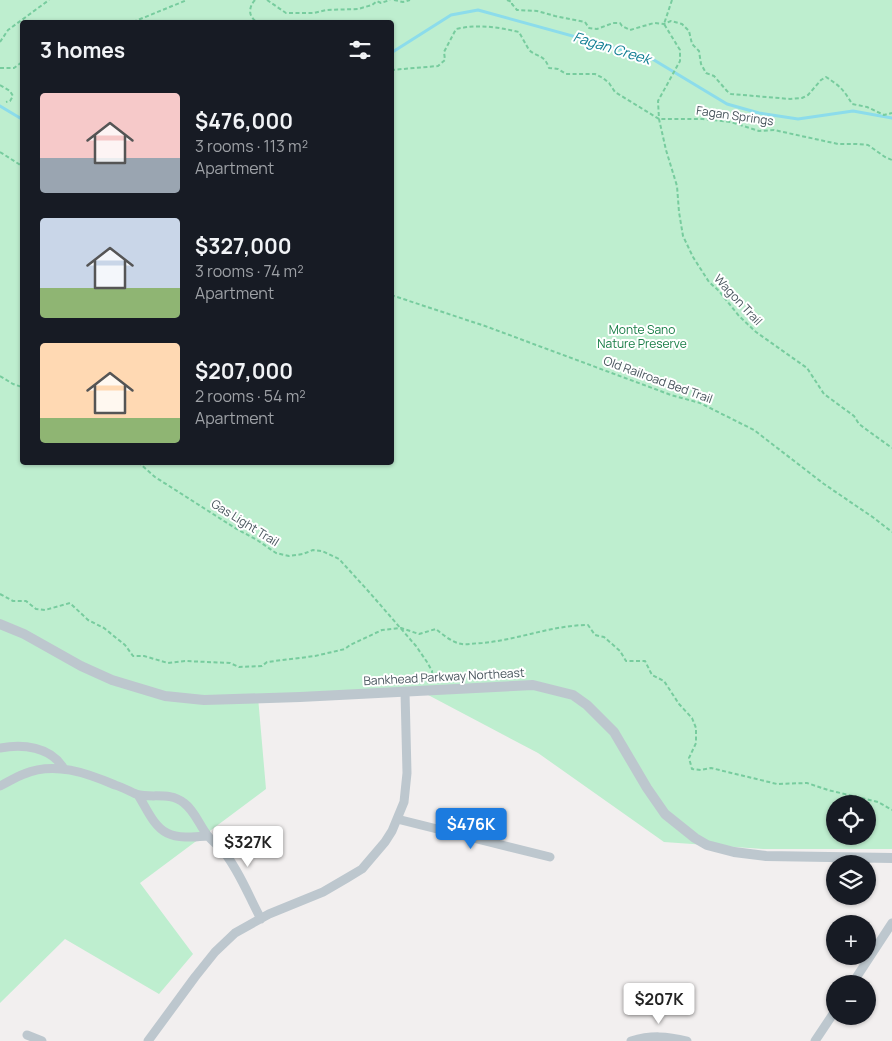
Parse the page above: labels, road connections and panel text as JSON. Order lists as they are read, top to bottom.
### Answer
{
  "streets": {
    "street": ["Bankhead Parkway Northeast"],
    "path": [
      "Fagan Springs",
      "Wagon Trail",
      "Old Railroad Bed Trail",
      "Gas Light Trail"
    ]
  },
  "crossings": [
    ["Fagan Springs", "Wagon Trail"],
    ["Gas Light Trail", "Bankhead Parkway Northeast"]
  ],
  "water": ["Fagan Creek"],
  "parks": ["Monte Sano Nature Preserve"],
  "page": {
    "heading": "3 homes",
    "list": [
      {
        "name": "$476,000",
        "note": "3 rooms · 113 m² · Apartment"
      },
      {
        "name": "$327,000",
        "note": "3 rooms · 74 m² · Apartment"
      },
      {
        "name": "$207,000",
        "note": "2 rooms · 54 m² · Apartment"
      }
    ],
    "map_buttons": ["+", "−"],
    "price": ["$476K", "$327K", "$207K"]
  }
}
